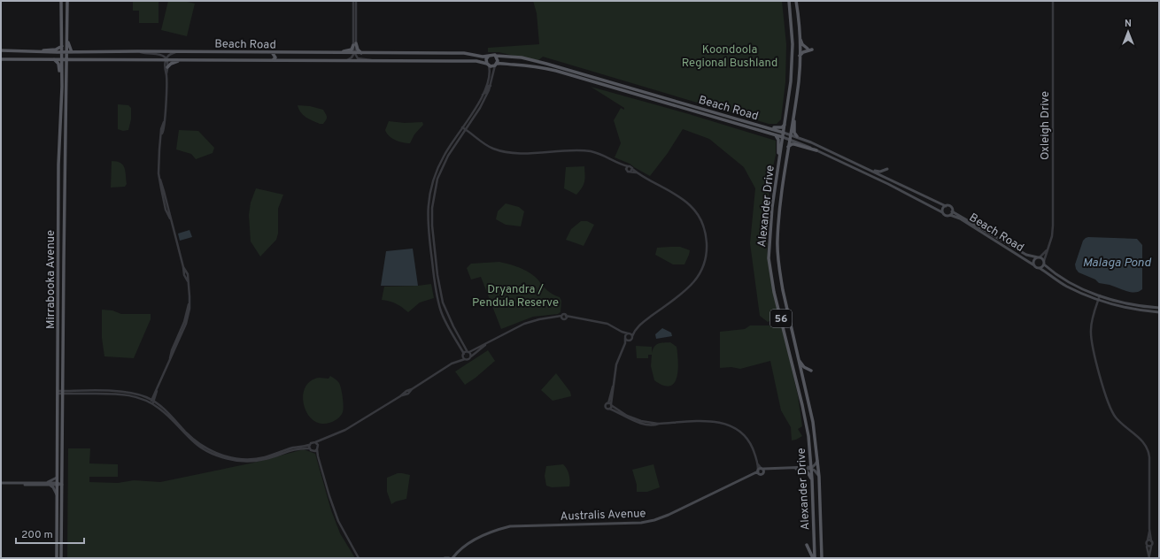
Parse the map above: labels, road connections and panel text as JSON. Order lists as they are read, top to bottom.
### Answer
{
  "streets": {
    "main road": [
      "Beach Road",
      "Alexander Drive",
      "Mirrabooka Avenue",
      "56",
      "Australis Avenue"
    ],
    "street": ["Oxleigh Drive"]
  },
  "crossings": [
    ["Beach Road", "Oxleigh Drive"],
    ["Beach Road", "Alexander Drive"],
    ["Beach Road", "Mirrabooka Avenue"],
    ["Alexander Drive", "Australis Avenue"]
  ],
  "water": ["Malaga Pond"],
  "parks": ["Koondoola Regional Bushland", "Dryandra / Pendula Reserve"],
  "scale_bar": "200 m",
  "north": "top"
}
